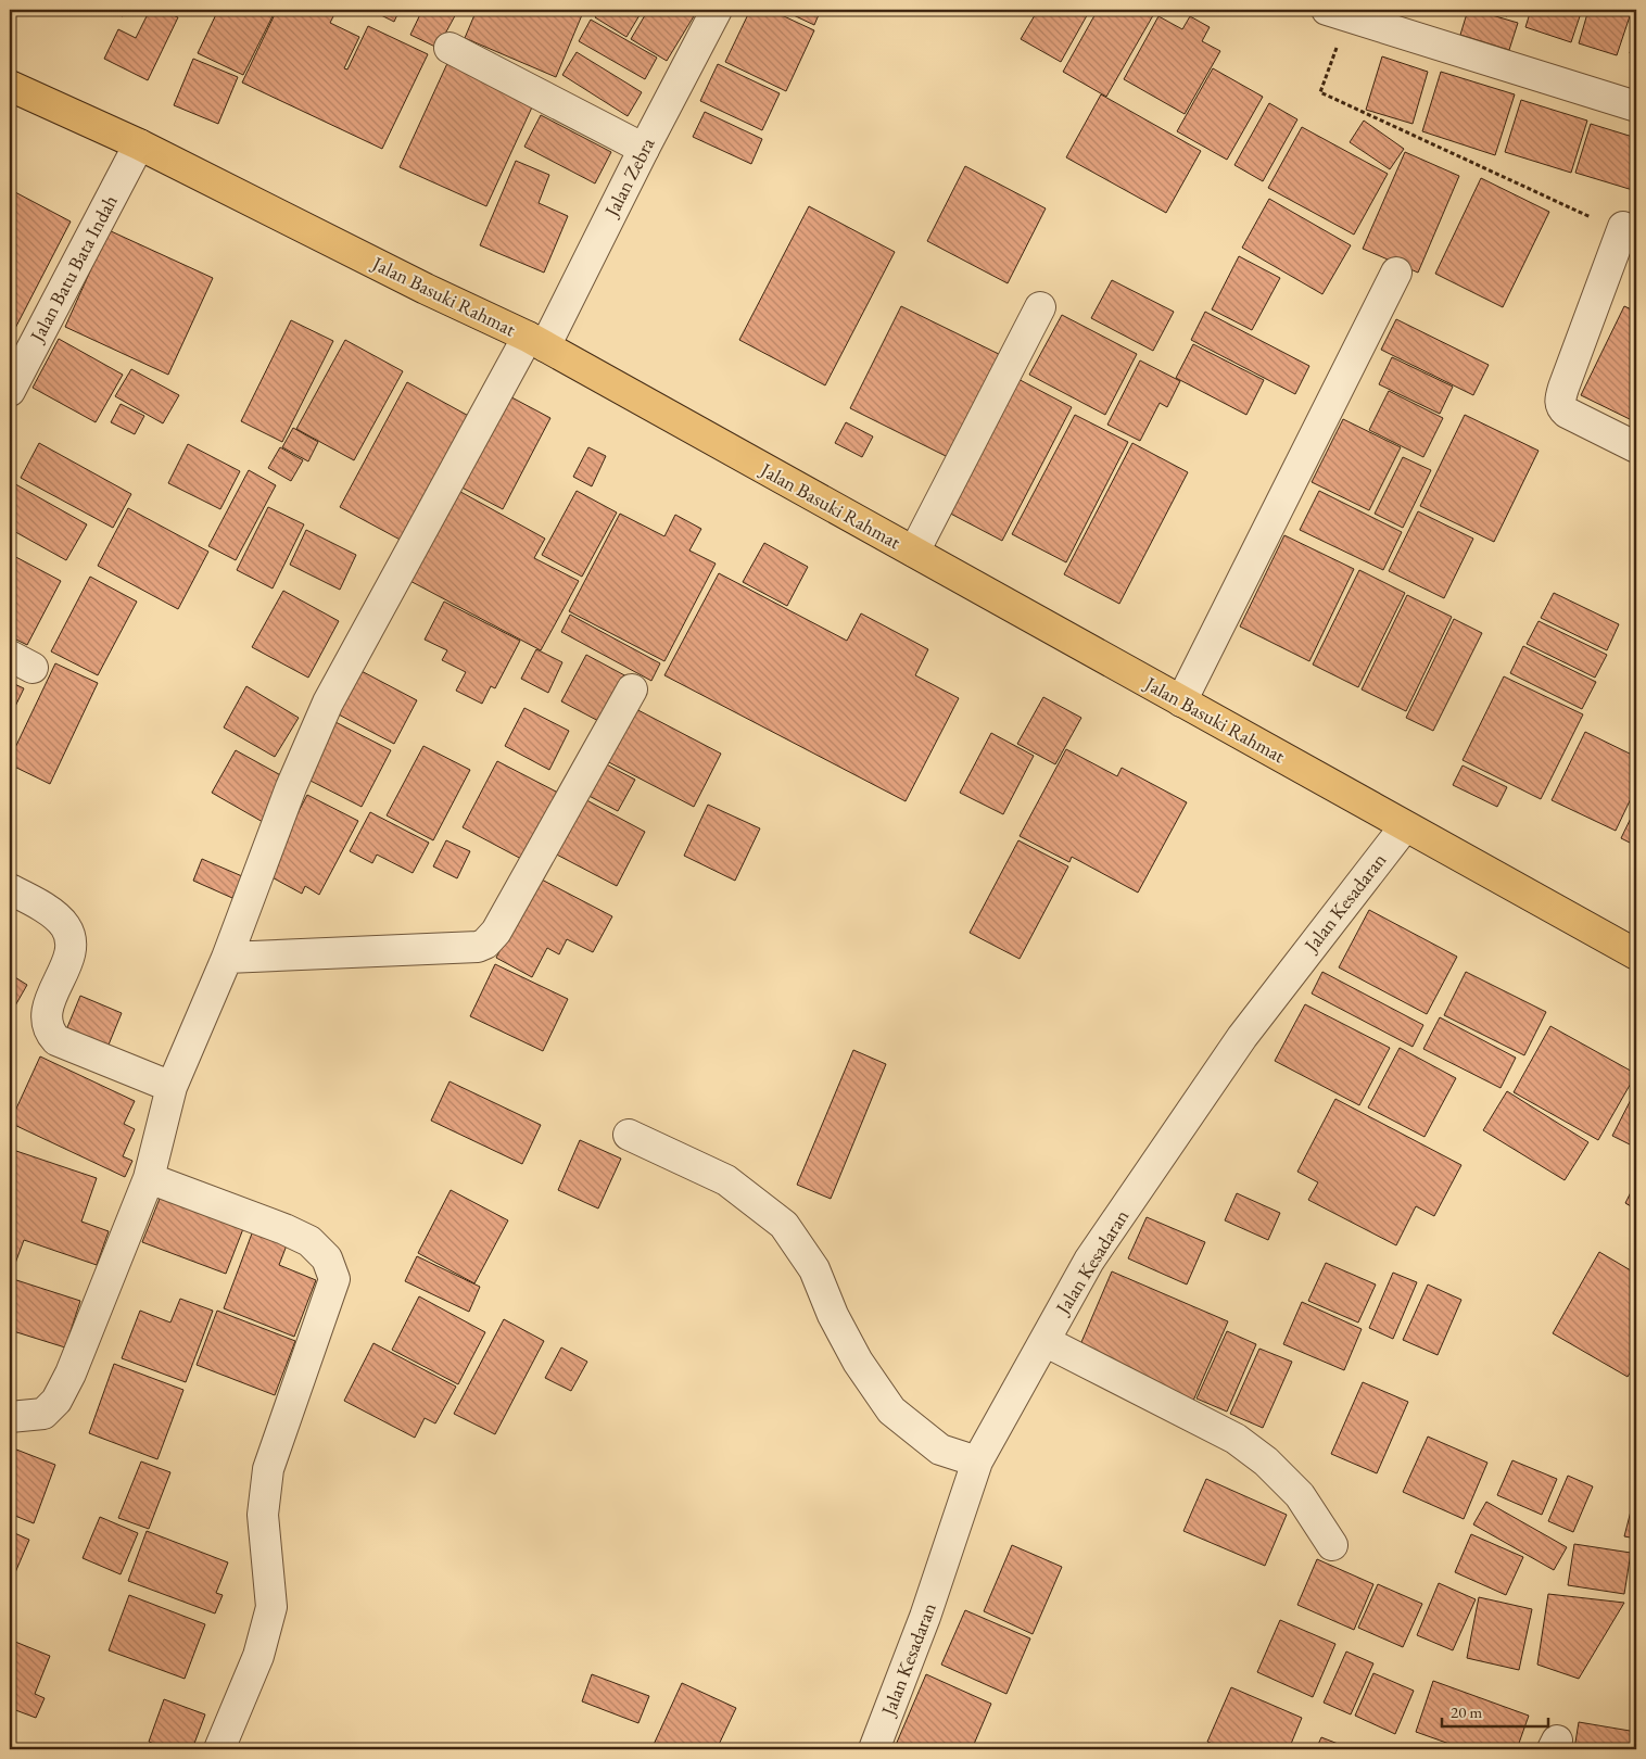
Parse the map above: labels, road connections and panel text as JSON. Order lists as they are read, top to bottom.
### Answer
{
  "streets": {
    "highway": ["Jalan Basuki Rahmat"],
    "street": ["Jalan Zebra", "Jalan Batu Bata Indah", "Jalan Kesadaran"]
  },
  "crossings": [
    ["Jalan Zebra", "Jalan Basuki Rahmat"],
    ["Jalan Batu Bata Indah", "Jalan Basuki Rahmat"],
    ["Jalan Basuki Rahmat", "Jalan Kesadaran"]
  ],
  "scale_bar": "20 m"
}
